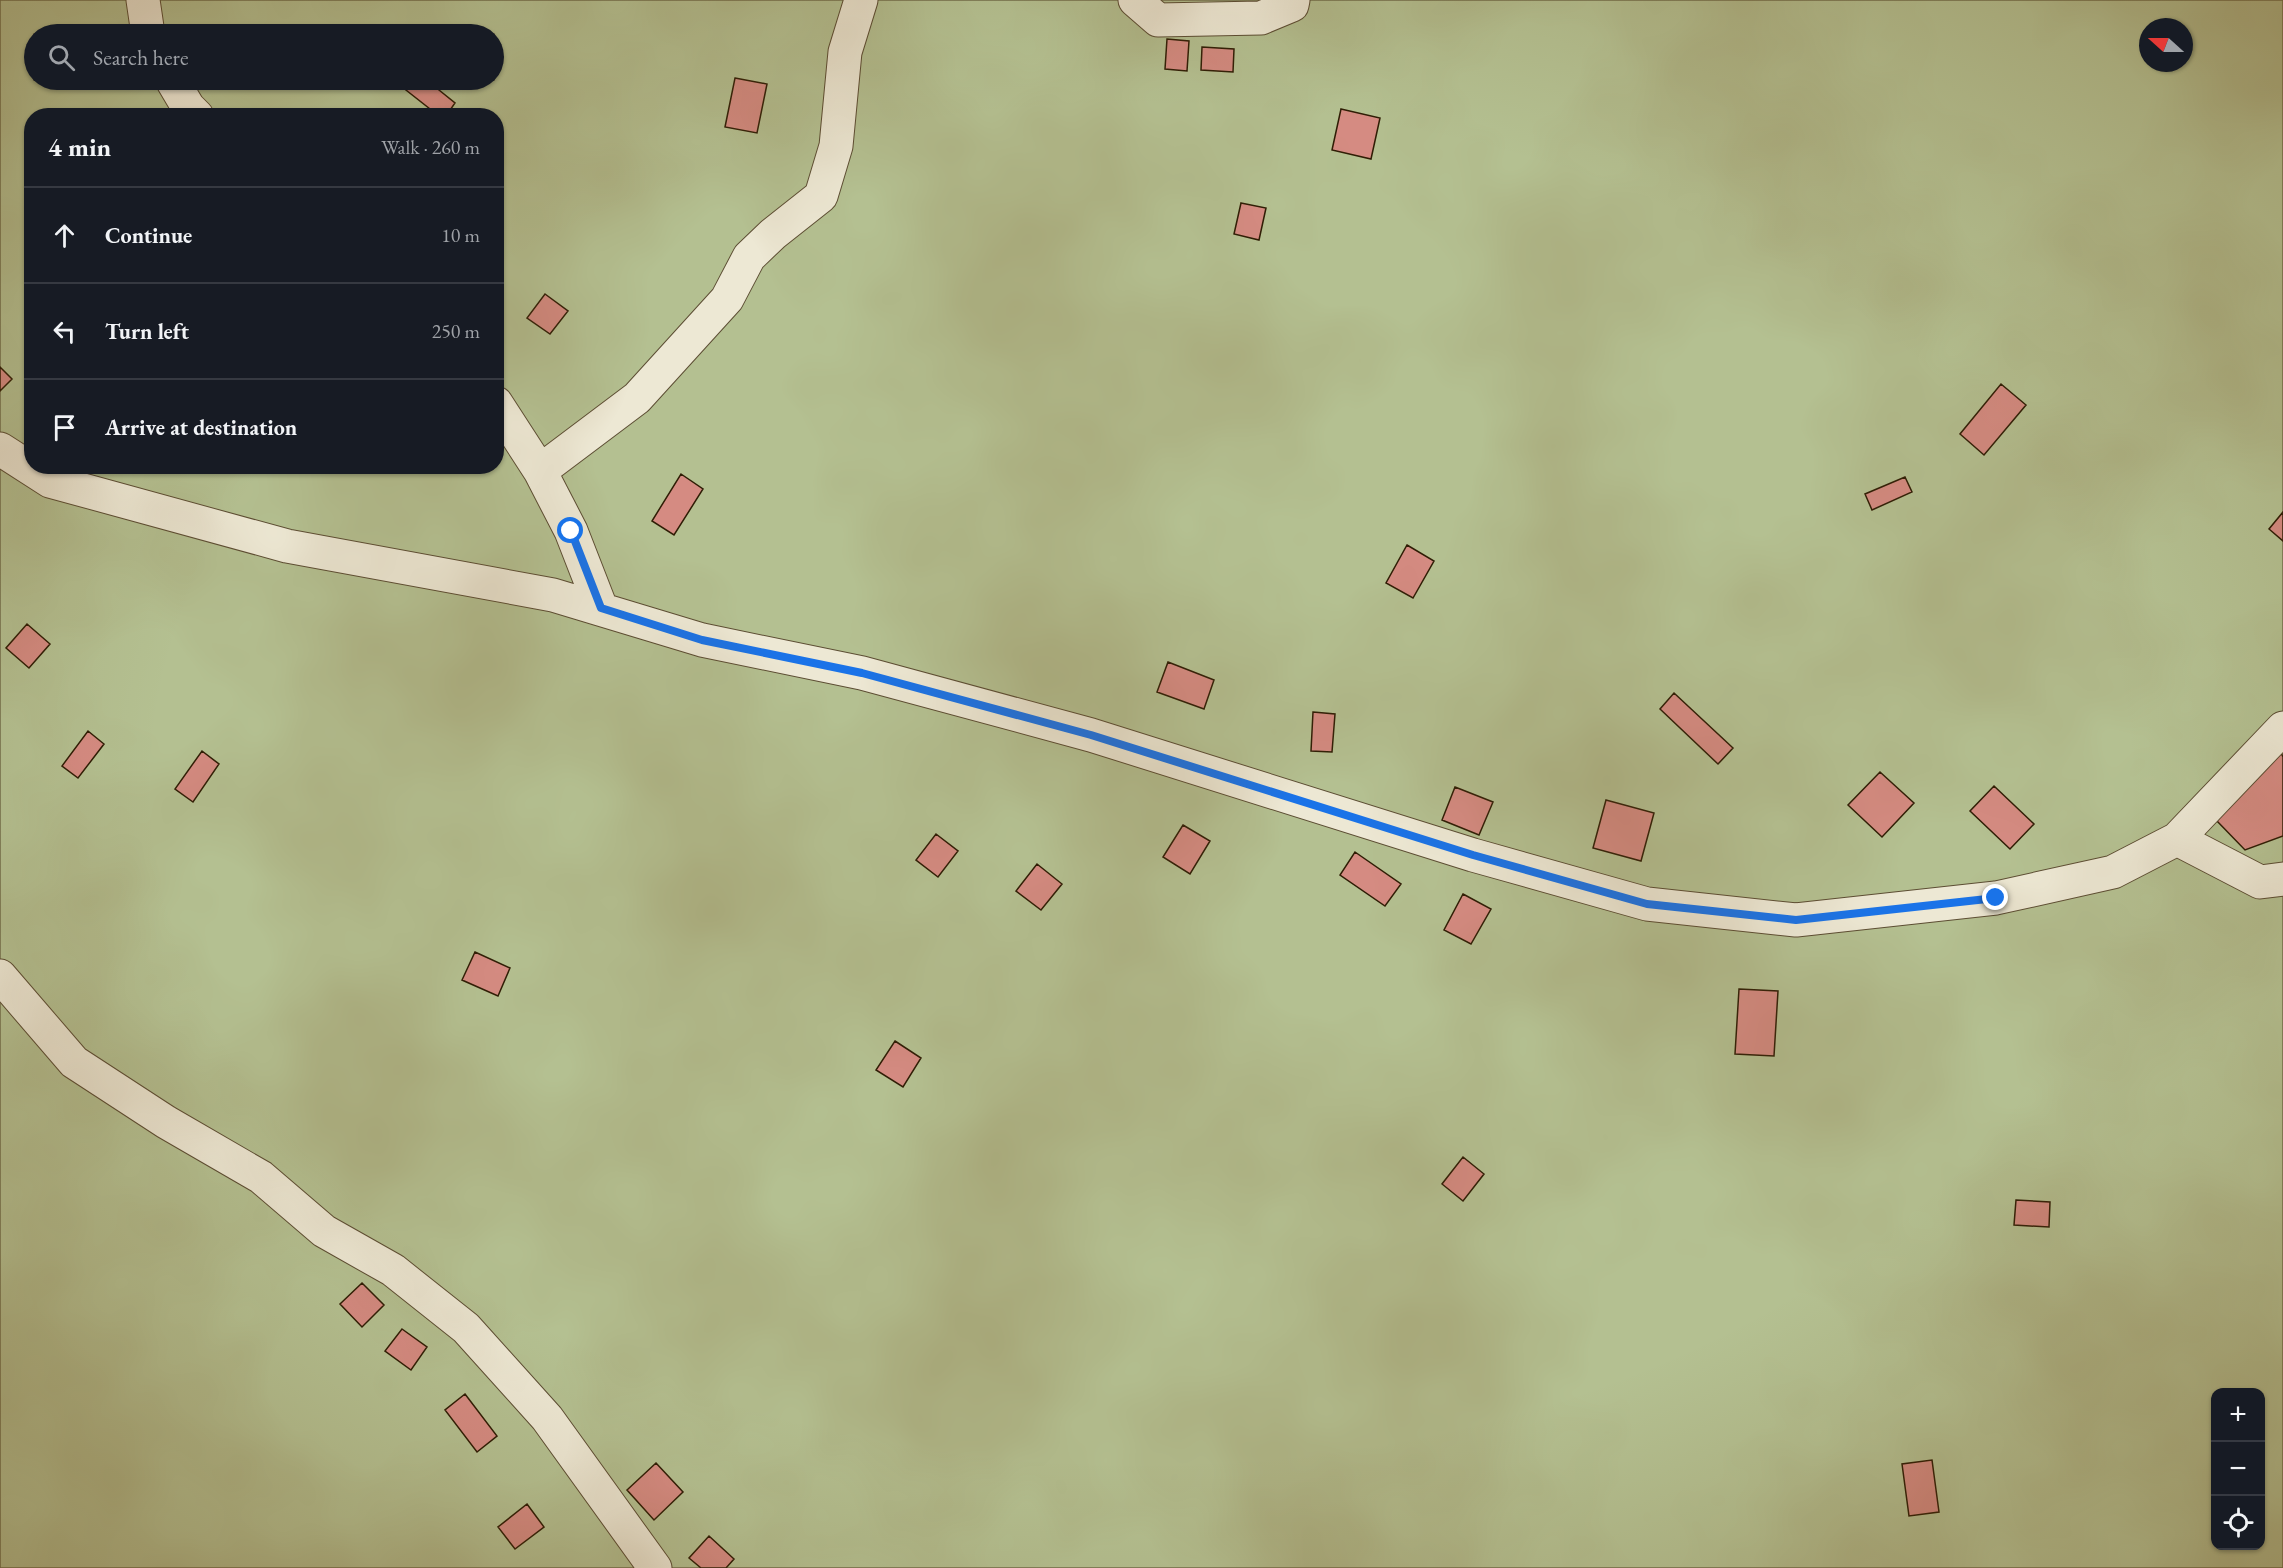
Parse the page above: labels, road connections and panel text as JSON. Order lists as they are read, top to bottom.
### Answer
{
  "north": "left",
  "page": {
    "search": "Search here",
    "heading": ["4 min", "Walk · 260 m"],
    "list": [
      ["Continue", "10 m"],
      ["Turn left", "250 m"],
      "Arrive at destination"
    ],
    "map_buttons": ["+", "−"]
  }
}
